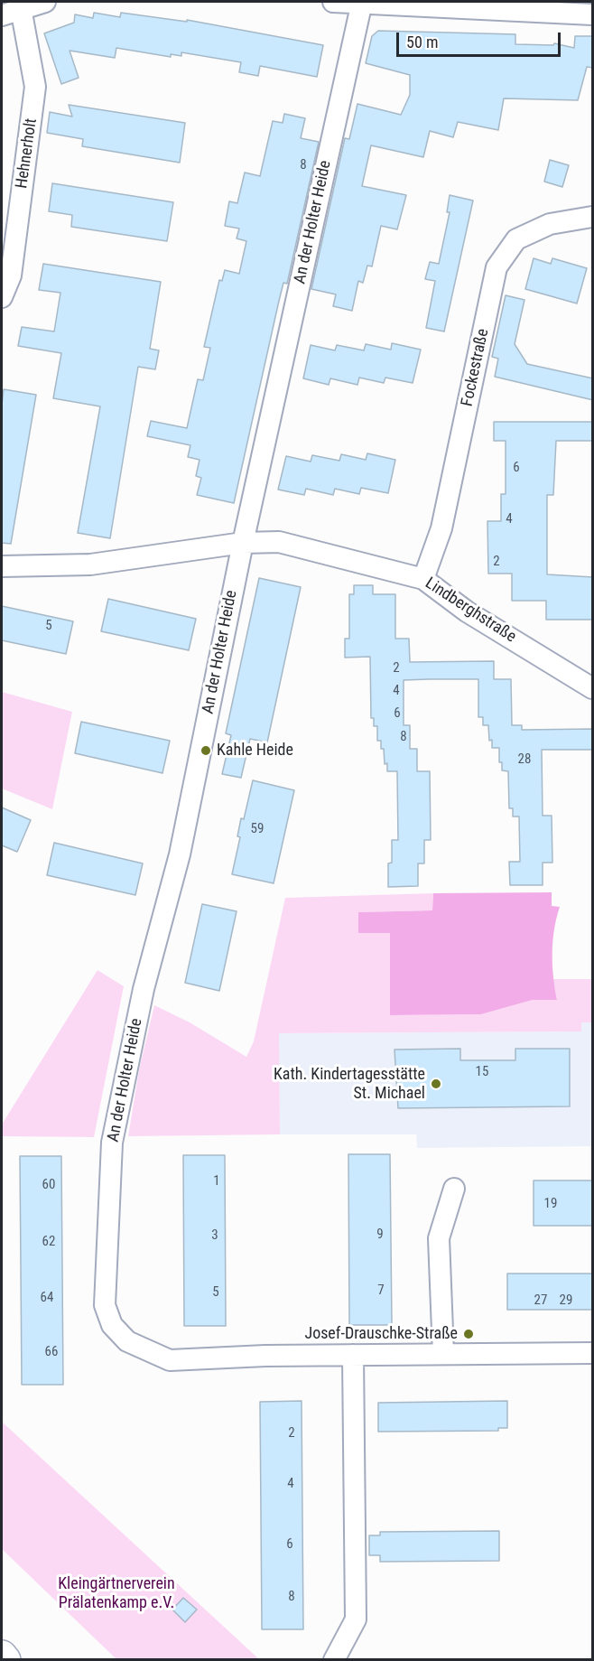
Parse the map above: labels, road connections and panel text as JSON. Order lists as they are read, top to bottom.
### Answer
{
  "streets": {
    "street": [
      "Hehnerholt",
      "An der Holter Heide",
      "Fockestraße",
      "Lindberghstraße"
    ]
  },
  "crossings": [
    ["An der Holter Heide", "Lindberghstraße"],
    ["Fockestraße", "Lindberghstraße"]
  ],
  "parks": ["Kleingärtnerverein Prälatenkamp e.V."],
  "places": ["Kahle Heide", "Kath. Kindertagesstätte St. Michael", "Josef-Drauschke-Straße"],
  "house_numbers": [
    "8",
    "6",
    "4",
    "2",
    "5",
    "2",
    "4",
    "6",
    "8",
    "28",
    "59",
    "15",
    "1",
    "60",
    "19",
    "9",
    "3",
    "62",
    "7",
    "5",
    "64",
    "27",
    "29",
    "66",
    "2",
    "4",
    "6",
    "8"
  ],
  "scale_bar": "50 m"
}
